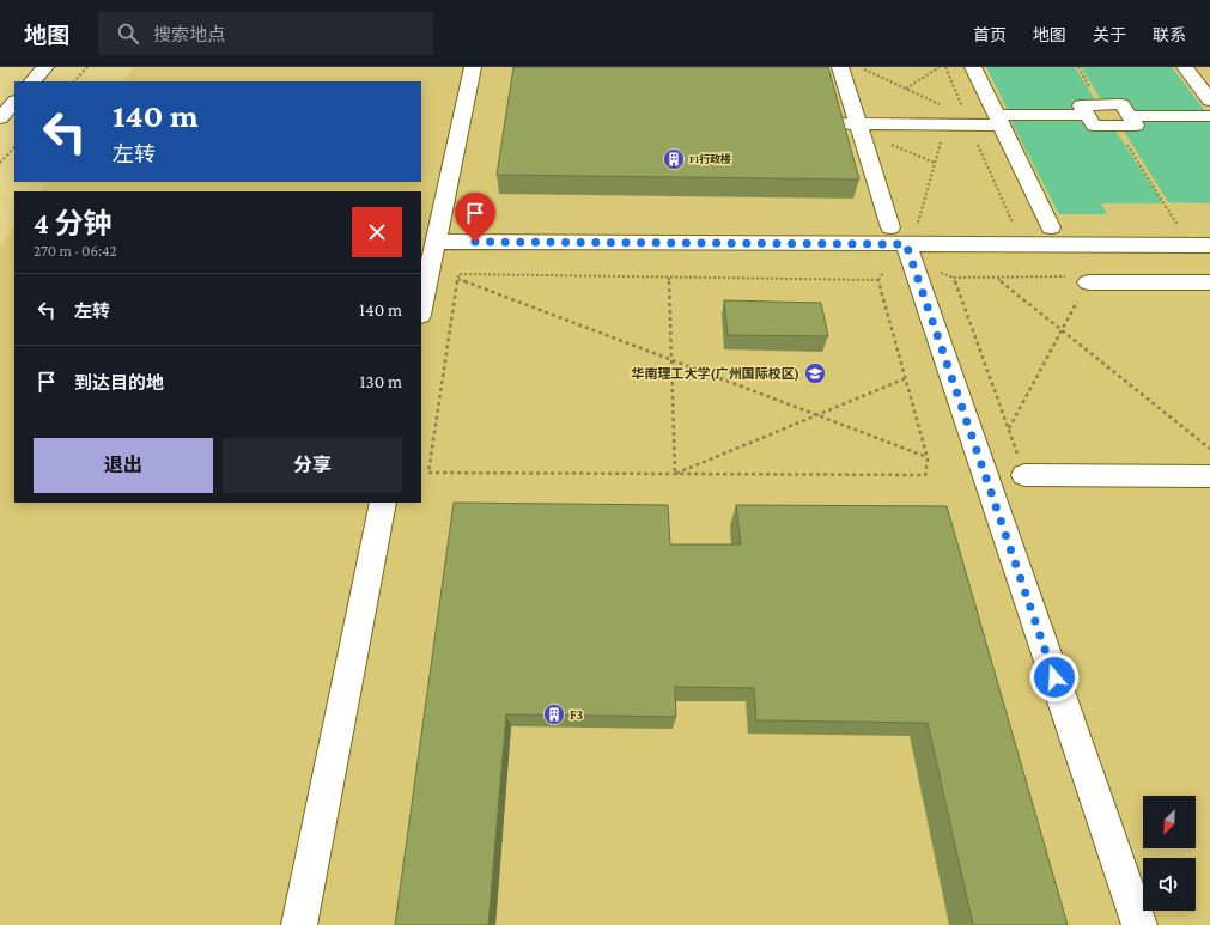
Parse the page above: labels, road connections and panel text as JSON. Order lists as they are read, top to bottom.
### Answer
{
  "places": {
    "building": ["F1行政楼", "F3"],
    "school or university": ["华南理工大学(广州国际校区)"]
  },
  "north": "bottom left",
  "page": {
    "header": "地图",
    "search": "搜索地点",
    "nav": [
      "首页",
      "地图",
      "关于",
      "联系"
    ],
    "turn": ["140 m", "左转"],
    "heading": ["4 分钟", "270 m · 06:42"],
    "list": [
      {
        "name": "左转",
        "value": "140 m"
      },
      {
        "name": "到达目的地",
        "value": "130 m"
      }
    ],
    "buttons": ["退出", "分享"]
  }
}
